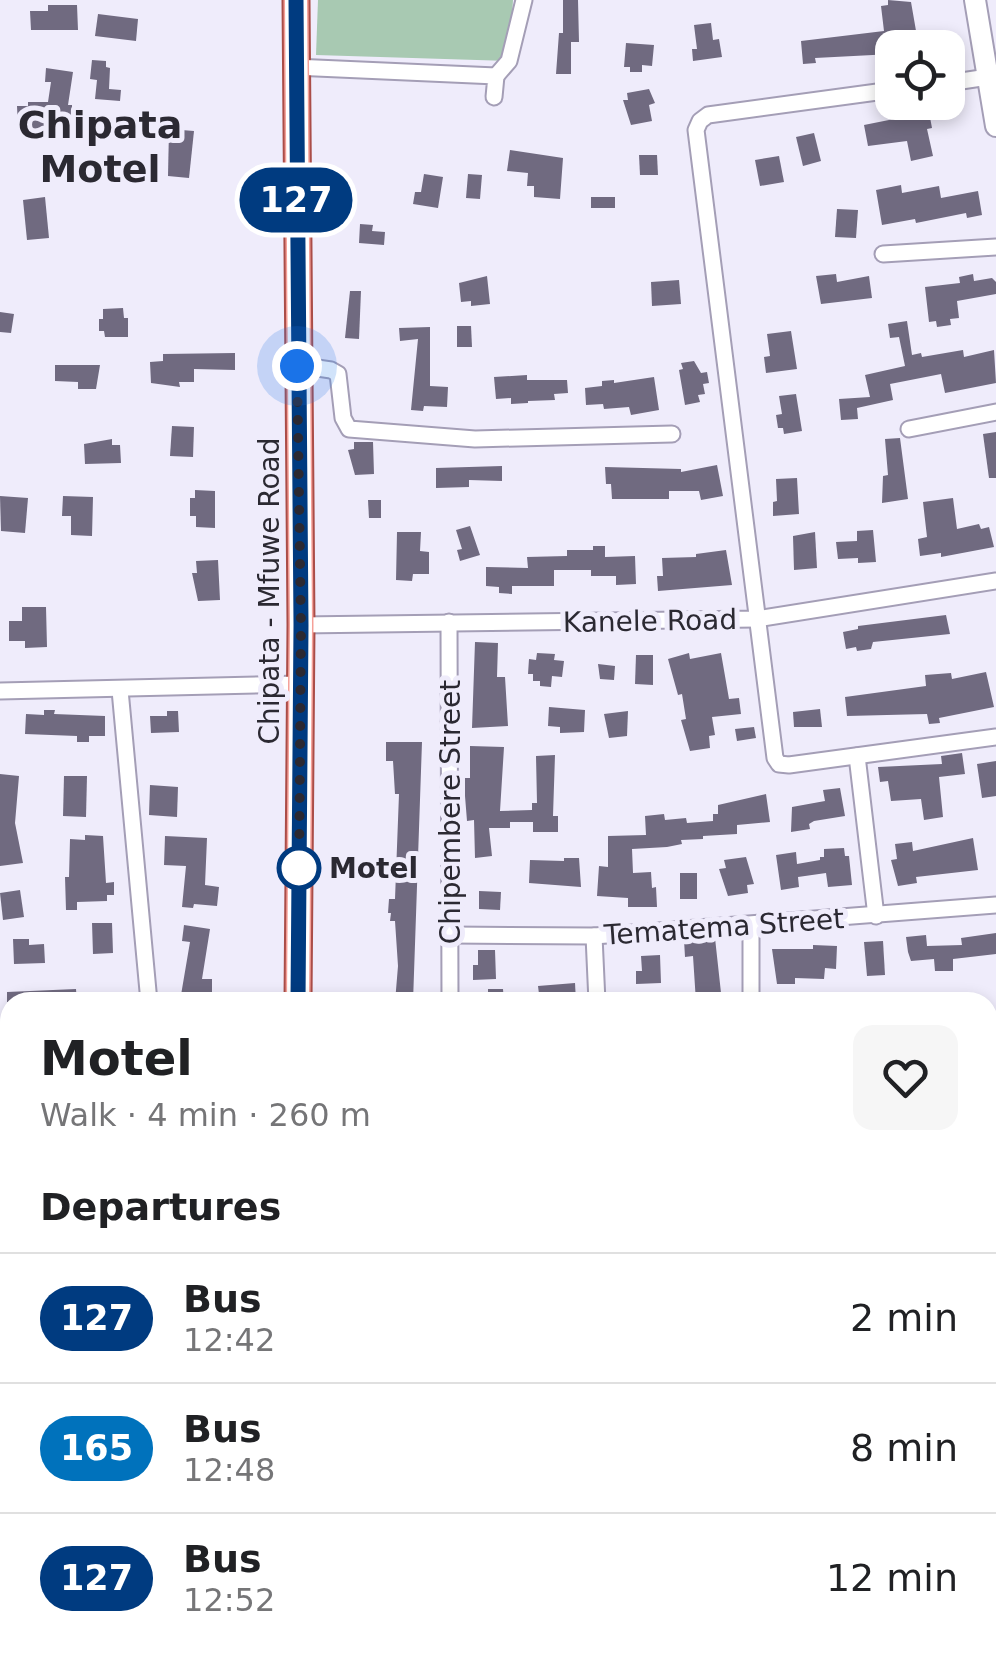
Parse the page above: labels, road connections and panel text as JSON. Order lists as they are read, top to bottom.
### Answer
{
  "streets": {
    "main road": ["Chipata - Mfuwe Road"],
    "street": ["Kanele Road", "Chipembere Street", "Tematema Street"]
  },
  "crossings": [
    ["Chipata - Mfuwe Road", "Kanele Road"],
    ["Kanele Road", "Chipembere Street"],
    ["Chipembere Street", "Tematema Street"]
  ],
  "districts": ["Chipata Motel"],
  "places": ["Motel"],
  "lines": ["bus line 127"],
  "page": {
    "on_map": "127",
    "heading": [
      ["Motel", "Walk · 4 min · 260 m"],
      "Departures"
    ],
    "list": [
      {
        "mark": "127",
        "name": "Bus",
        "note": "12:42",
        "value": "2 min"
      },
      {
        "mark": "165",
        "name": "Bus",
        "note": "12:48",
        "value": "8 min"
      },
      {
        "mark": "127",
        "name": "Bus",
        "note": "12:52",
        "value": "12 min"
      }
    ]
  }
}
